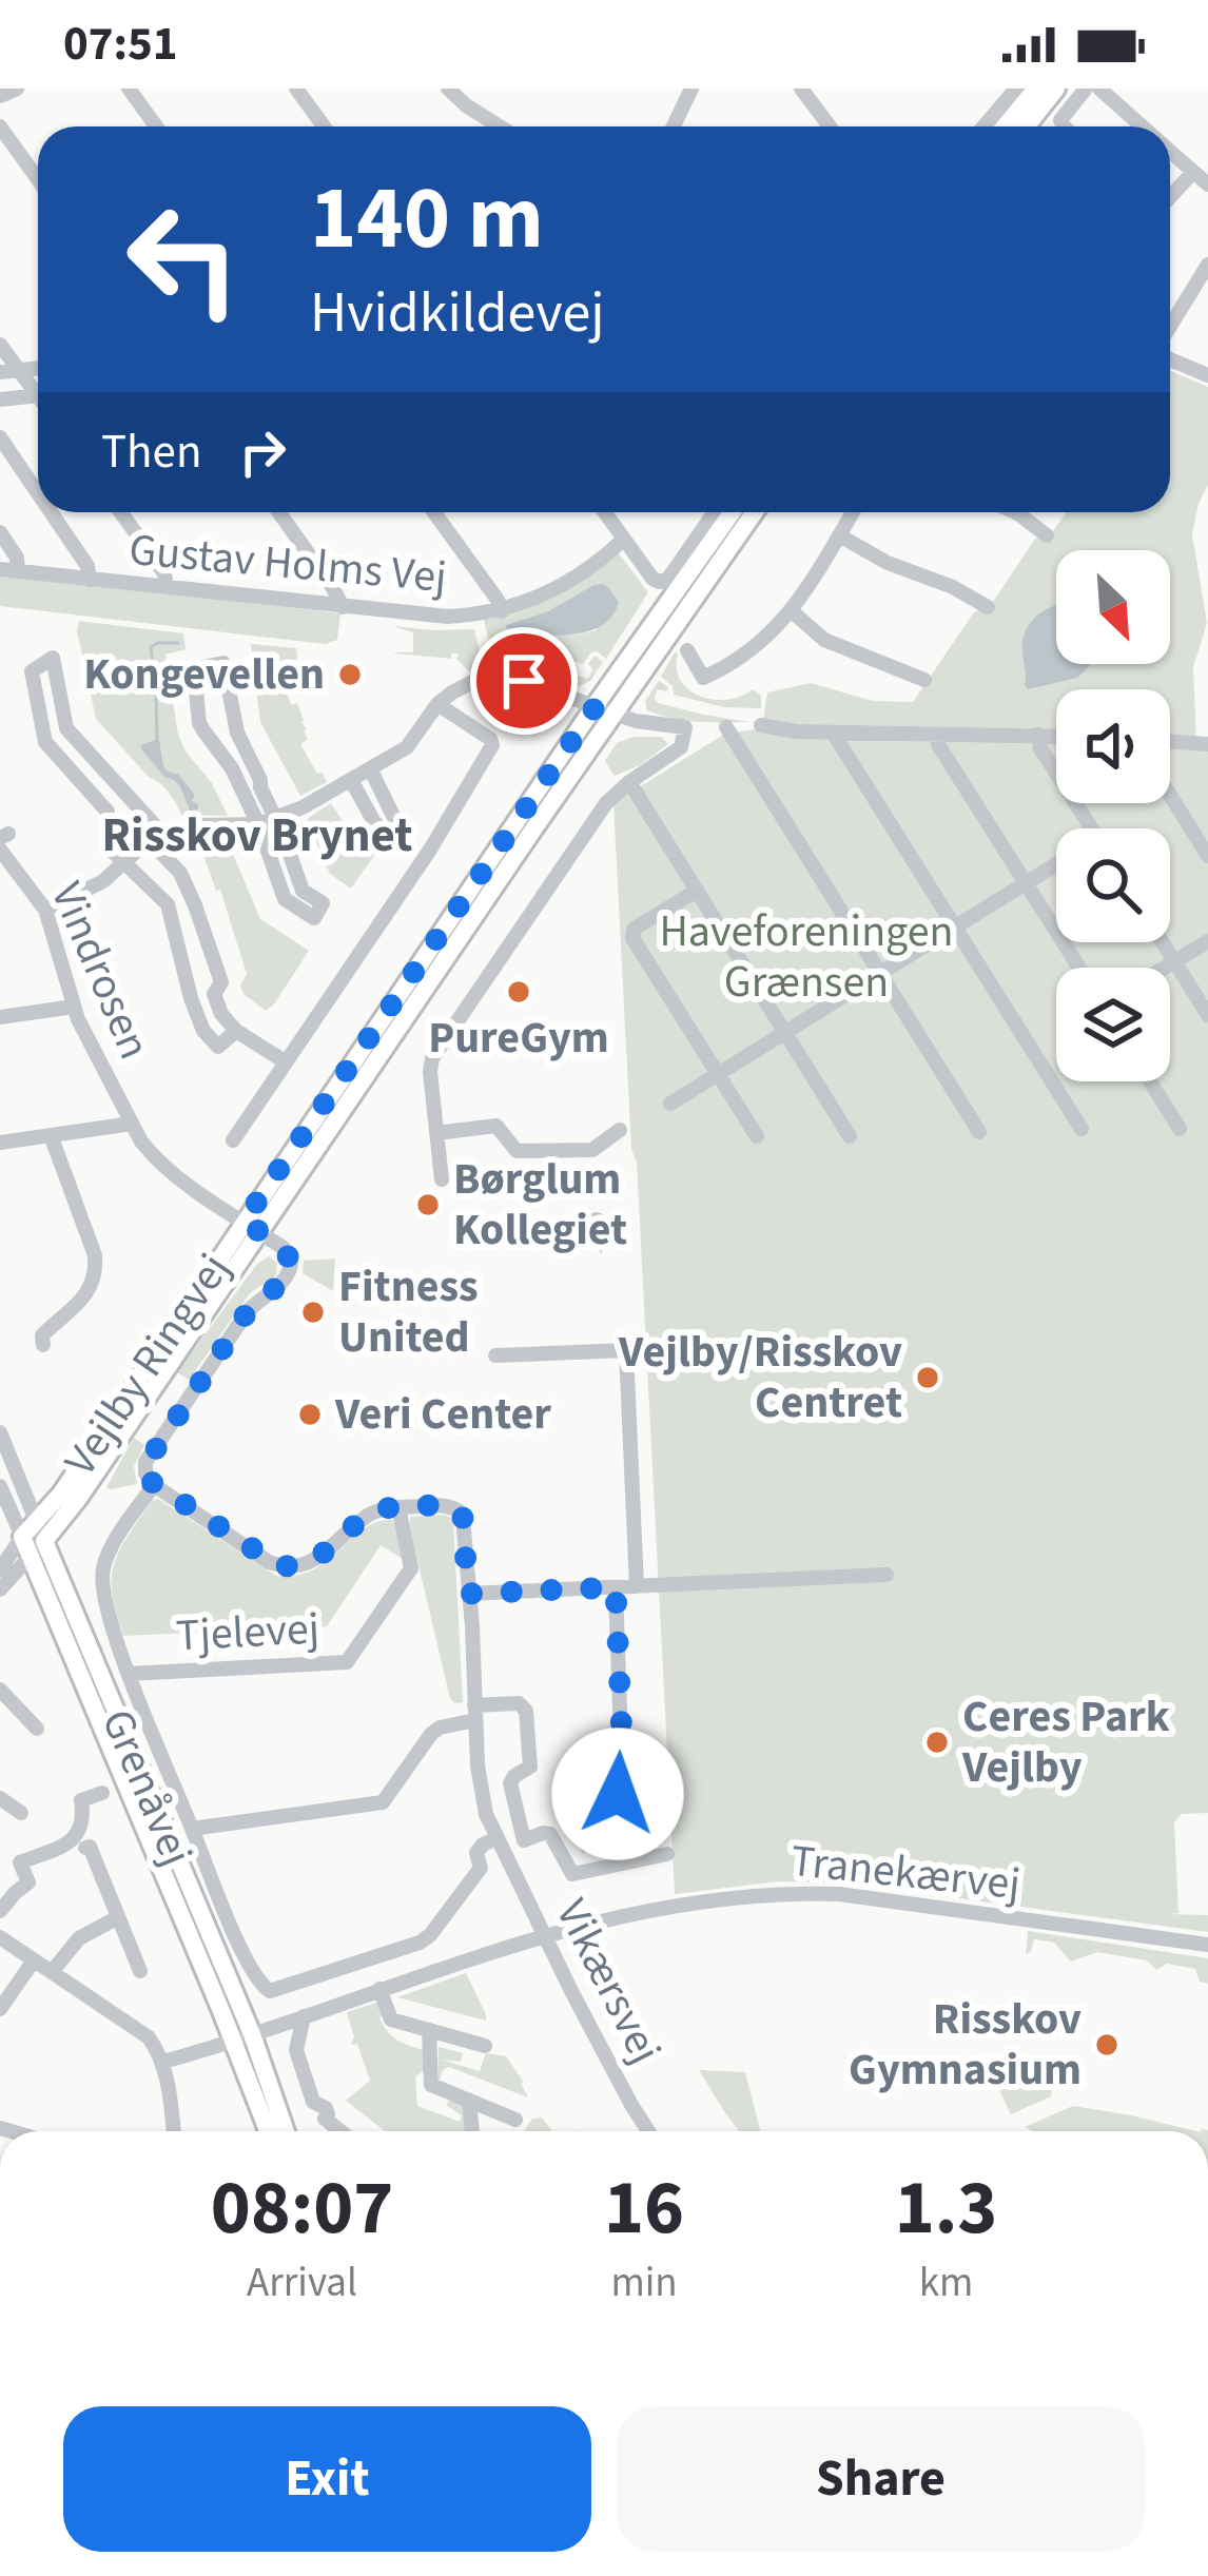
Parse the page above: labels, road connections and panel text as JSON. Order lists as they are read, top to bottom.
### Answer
{
  "streets": {
    "main road": ["Vejlby Ringvej", "Grenåvej"],
    "street": [
      "Gustav Holms Vej",
      "Vindrosen",
      "Tjelevej",
      "Tranekærvej",
      "Vikærsvej"
    ]
  },
  "crossings": [
    ["Vindrosen", "Vejlby Ringvej"],
    ["Vindrosen", "Tjelevej"],
    ["Vejlby Ringvej", "Tjelevej"],
    ["Vejlby Ringvej", "Grenåvej"],
    ["Tjelevej", "Vikærsvej"],
    ["Grenåvej", "Tranekærvej"],
    ["Tranekærvej", "Vikærsvej"]
  ],
  "districts": ["Risskov Brynet"],
  "parks": ["Haveforeningen Grænsen"],
  "places": [
    "Kongevellen",
    "PureGym",
    "Børglum Kollegiet",
    "Fitness United",
    "Vejlby/Risskov Centret",
    "Veri Center",
    "Ceres Park Vejlby",
    "Risskov Gymnasium"
  ],
  "north": "bottom right",
  "page": {
    "status": "07:51",
    "turn": ["140 m", "Hvidkildevej"],
    "then": "Then",
    "eta": [
      "08:07",
      "Arrival",
      "16",
      "min",
      "1.3",
      "km"
    ],
    "buttons": ["Exit", "Share"]
  }
}
